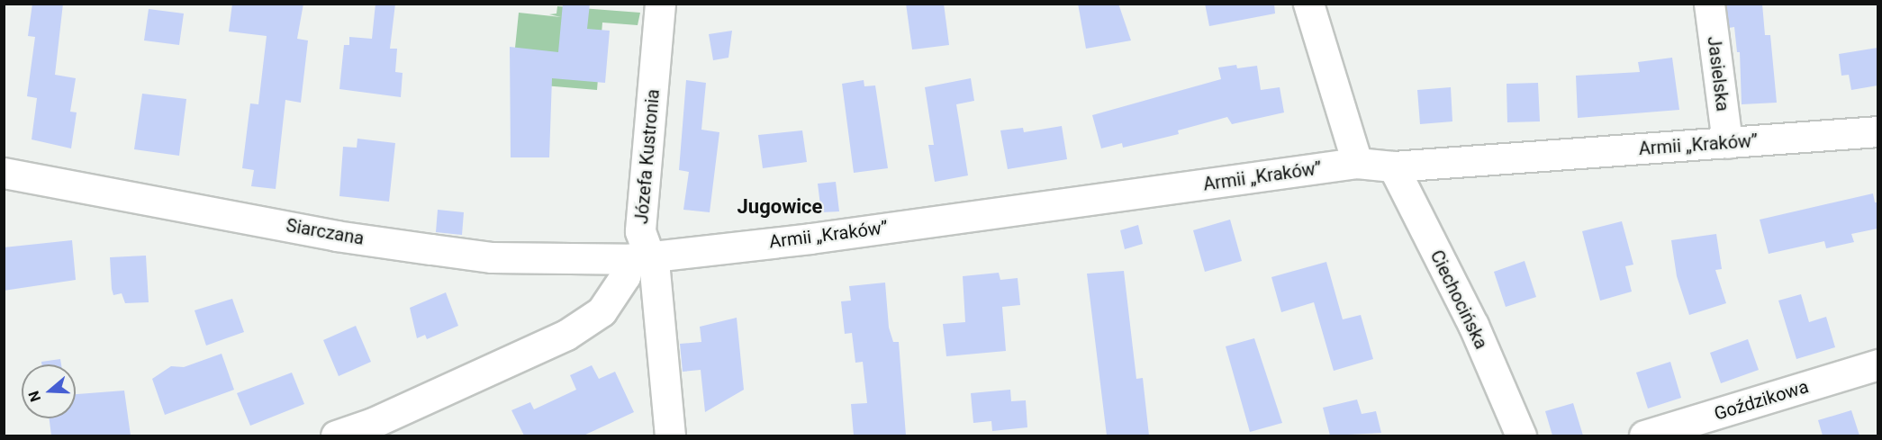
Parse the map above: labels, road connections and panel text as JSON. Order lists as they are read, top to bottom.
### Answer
{
  "streets": {
    "street": [
      "Jasielska",
      "Armii „Kraków”",
      "Józefa Kustronia",
      "Siarczana",
      "Ciechocińska",
      "Goździkowa"
    ]
  },
  "crossings": [
    ["Jasielska", "Armii „Kraków”"],
    ["Armii „Kraków”", "Józefa Kustronia"],
    ["Armii „Kraków”", "Siarczana"],
    ["Armii „Kraków”", "Ciechocińska"],
    ["Józefa Kustronia", "Siarczana"]
  ],
  "districts": ["Jugowice"],
  "north": "left"
}
